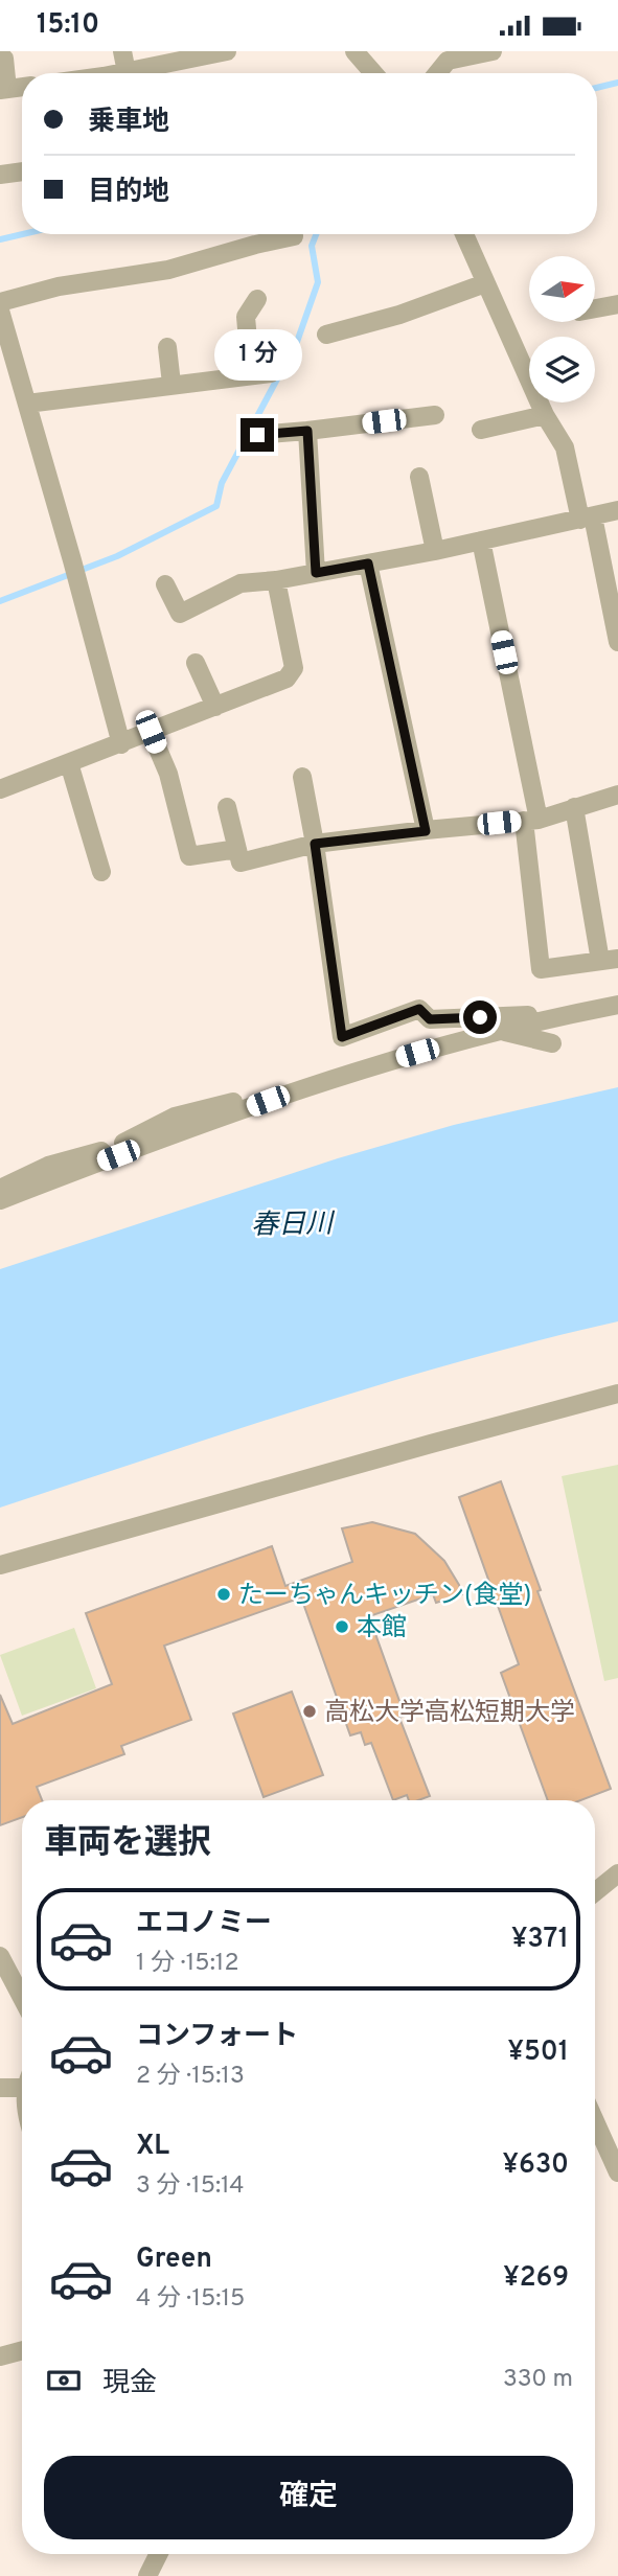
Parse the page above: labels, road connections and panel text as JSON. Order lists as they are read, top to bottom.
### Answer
{
  "water": ["春日川"],
  "places": ["たーちゃんキッチン(食堂)", "本館", "高松大学·高松短期大学"],
  "north": "right",
  "page": {
    "status": "15:10",
    "banner": ["乗車地", "目的地"],
    "bubble": "1 分",
    "heading": "車両を選択",
    "list": [
      {
        "name": "エコノミー",
        "note": "1 分 · 15:12",
        "value": "¥371"
      },
      {
        "name": "コンフォート",
        "note": "2 分 · 15:13",
        "value": "¥501"
      },
      {
        "name": "XL",
        "note": "3 分 · 15:14",
        "value": "¥630"
      },
      {
        "name": "Green",
        "note": "4 分 · 15:15",
        "value": "¥269"
      }
    ],
    "pay": ["現金", "330 m"],
    "buttons": "確定"
  }
}
